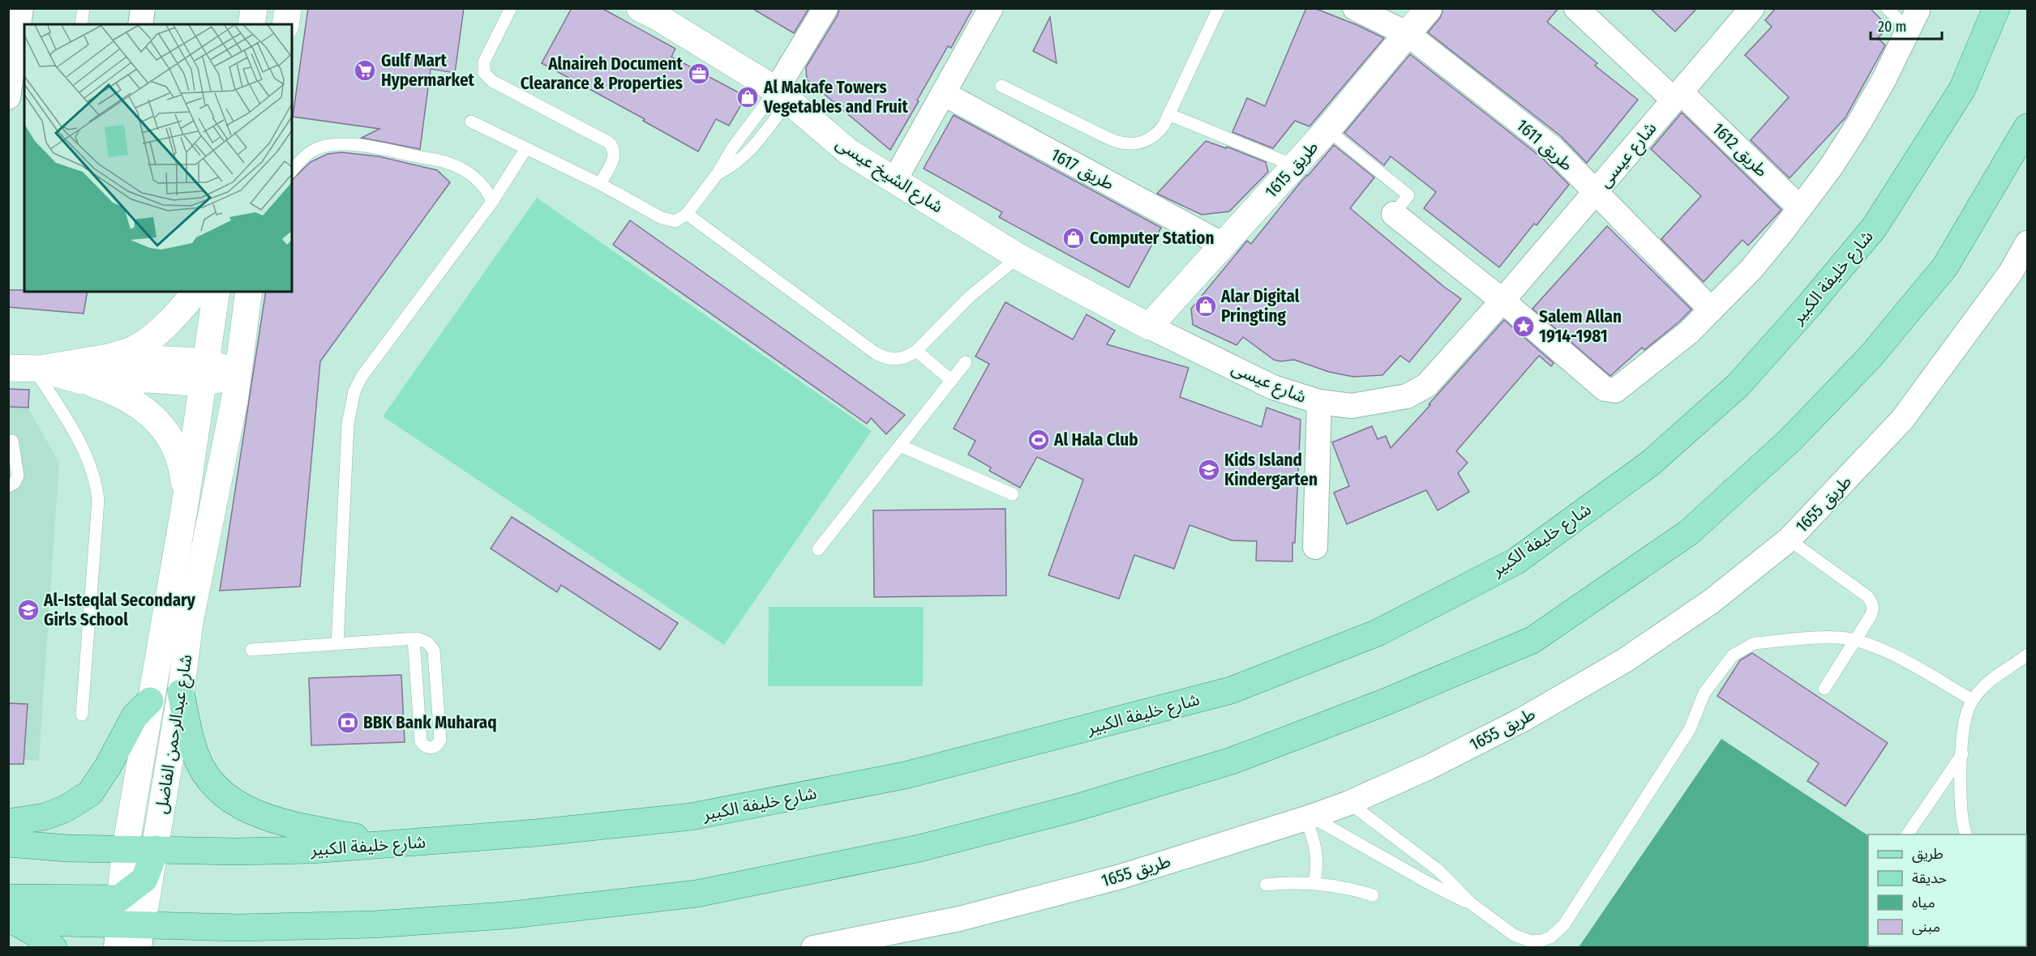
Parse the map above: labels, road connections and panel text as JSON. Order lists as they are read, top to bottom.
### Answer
{
  "streets": {
    "main road": ["شارع خليفة الكبير"],
    "street": [
      "طريق 1611",
      "طريق 1612",
      "شارع عيسى",
      "طريق 1617",
      "طريق 1615",
      "شارع الشيخ عيسى",
      "طريق 1655",
      "شارع عبدالرحمن الفاضل"
    ]
  },
  "crossings": [
    ["طريق 1611", "شارع عيسى"],
    ["طريق 1611", "طريق 1615"],
    ["طريق 1612", "شارع عيسى"],
    ["شارع عيسى", "طريق 1615"],
    ["شارع عيسى", "شارع الشيخ عيسى"],
    ["طريق 1617", "طريق 1615"],
    ["طريق 1615", "شارع الشيخ عيسى"],
    ["شارع خليفة الكبير", "شارع عبدالرحمن الفاضل"]
  ],
  "places": {
    "supermarket": ["Gulf Mart Hypermarket"],
    "office": ["Alnaireh Document Clearance & Properties"],
    "shop": ["Al Makafe Towers Vegetables and Fruit", "Computer Station", "Alar Digital Pringting"],
    "place": ["Salem Allan 1914-1981"],
    "sports": ["Al Hala Club"],
    "school or university": ["Kids Island Kindergarten", "Al-Isteqlal Secondary Girls School"],
    "bank": ["BBK Bank Muharaq"]
  },
  "legend": [
    "طريق",
    "حديقة",
    "مياه",
    "مبنى"
  ],
  "scale_bar": "20 m"
}
